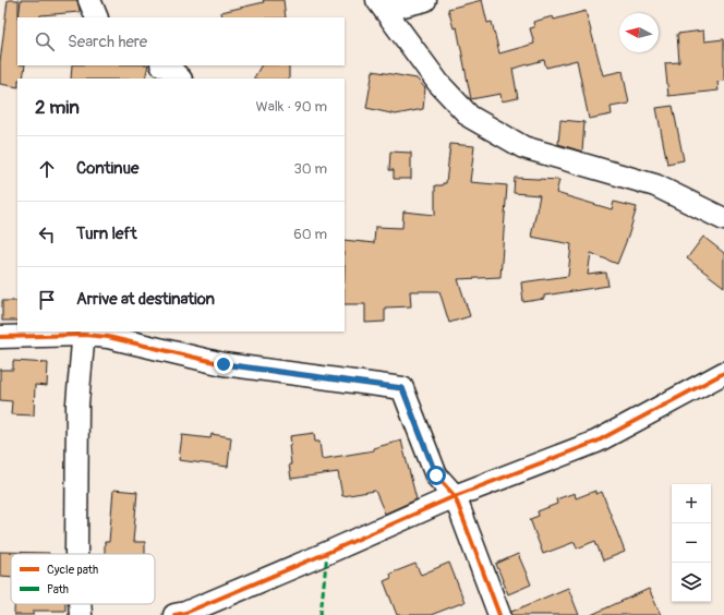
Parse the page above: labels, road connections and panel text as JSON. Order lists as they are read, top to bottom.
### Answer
{
  "legend": ["Cycle path", "Path"],
  "north": "left",
  "page": {
    "search": "Search here",
    "heading": ["2 min", "Walk · 90 m"],
    "list": [
      ["Continue", "30 m"],
      ["Turn left", "60 m"],
      "Arrive at destination"
    ],
    "map_buttons": ["+", "−"]
  }
}
